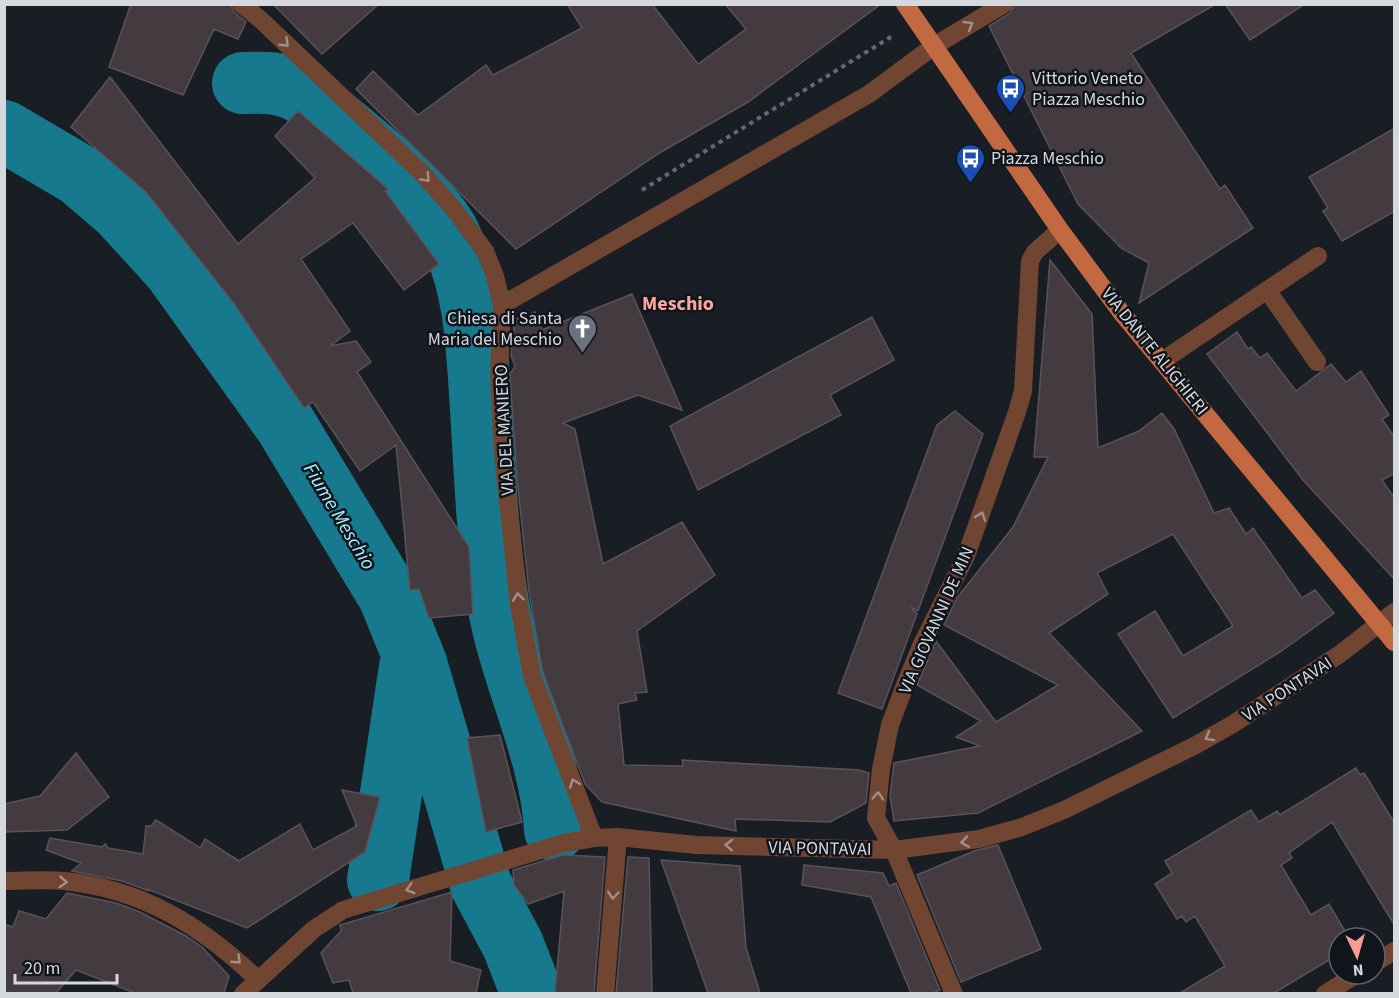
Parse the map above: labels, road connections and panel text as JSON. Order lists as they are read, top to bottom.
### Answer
{
  "streets": {
    "main road": ["VIA DANTE ALIGHIERI"],
    "street": ["VIA DEL MANIERO", "VIA GIOVANNI DE MIN", "VIA PONTAVAI"]
  },
  "crossings": [
    ["VIA DANTE ALIGHIERI", "VIA GIOVANNI DE MIN"],
    ["VIA DANTE ALIGHIERI", "VIA PONTAVAI"],
    ["VIA DEL MANIERO", "VIA PONTAVAI"],
    ["VIA GIOVANNI DE MIN", "VIA PONTAVAI"]
  ],
  "one_way": ["VIA GIOVANNI DE MIN", "VIA PONTAVAI"],
  "districts": ["Meschio"],
  "water": ["Fiume Meschio"],
  "places": {
    "bus stop": ["Vittorio Veneto Piazza Meschio", "Piazza Meschio"],
    "church": ["Chiesa di Santa Maria del Meschio"]
  },
  "scale_bar": "20 m",
  "north": "bottom"
}
